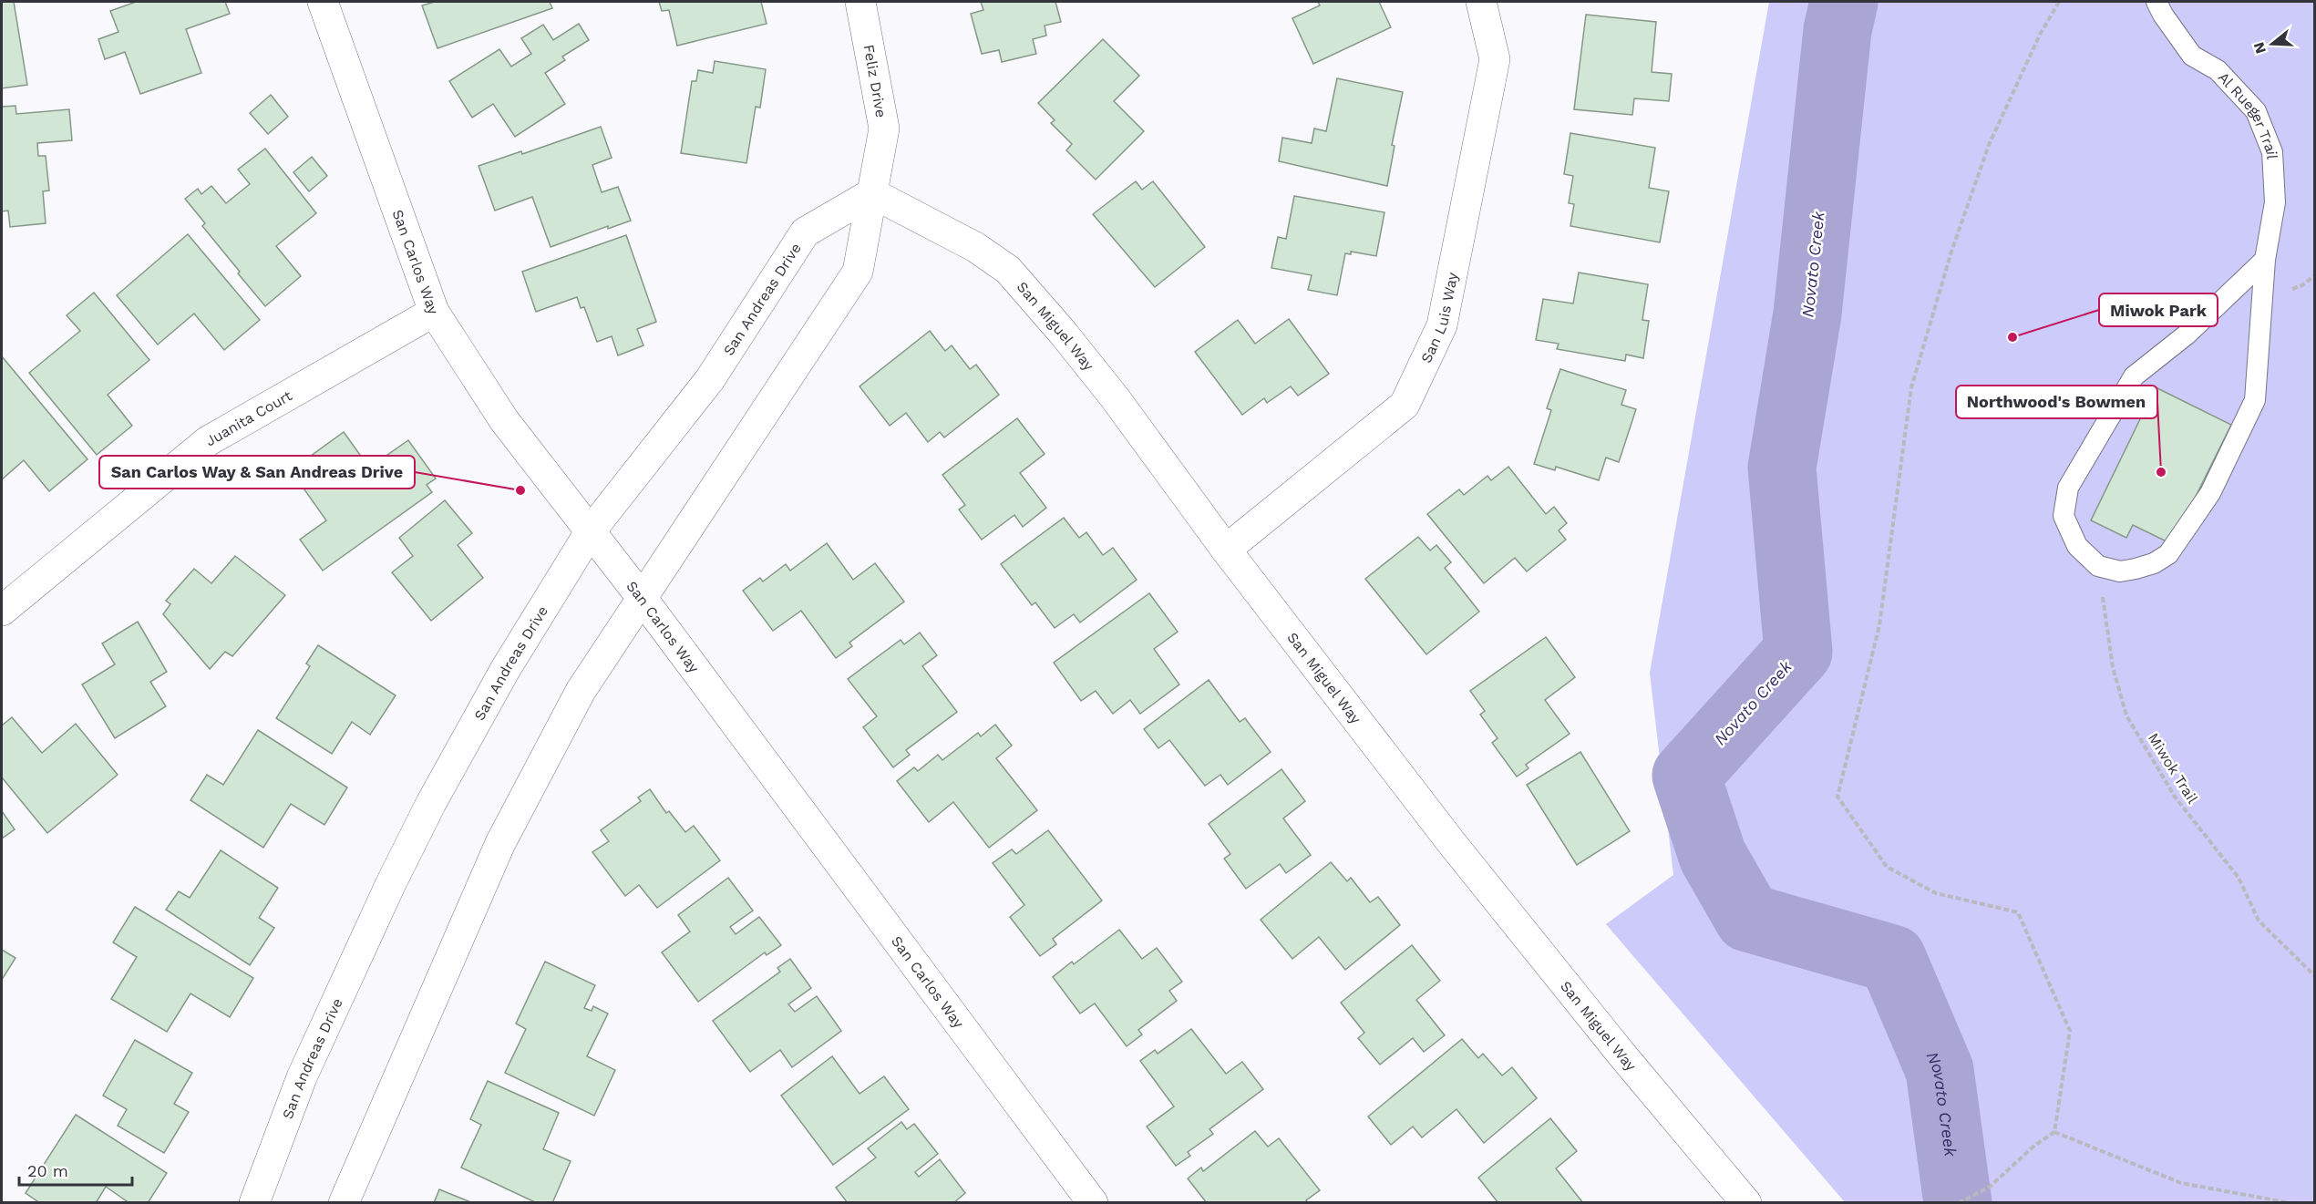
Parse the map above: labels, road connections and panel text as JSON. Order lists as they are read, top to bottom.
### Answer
{
  "streets": {
    "street": [
      "Feliz Drive",
      "San Carlos Way",
      "San Andreas Drive",
      "San Luis Way",
      "San Miguel Way",
      "Juanita Court"
    ],
    "lane": ["Al Rueger Trail"],
    "path": ["Miwok Trail"]
  },
  "crossings": [
    ["Feliz Drive", "San Andreas Drive"],
    ["Feliz Drive", "San Miguel Way"],
    ["Al Rueger Trail", "Miwok Trail"],
    ["San Carlos Way", "San Andreas Drive"],
    ["San Carlos Way", "Juanita Court"],
    ["San Andreas Drive", "San Miguel Way"],
    ["San Luis Way", "San Miguel Way"]
  ],
  "water": ["Novato Creek"],
  "places": ["Miwok Park", "Northwood's Bowmen", "San Carlos Way & San Andreas Drive"],
  "scale_bar": "20 m",
  "north": "left"
}
